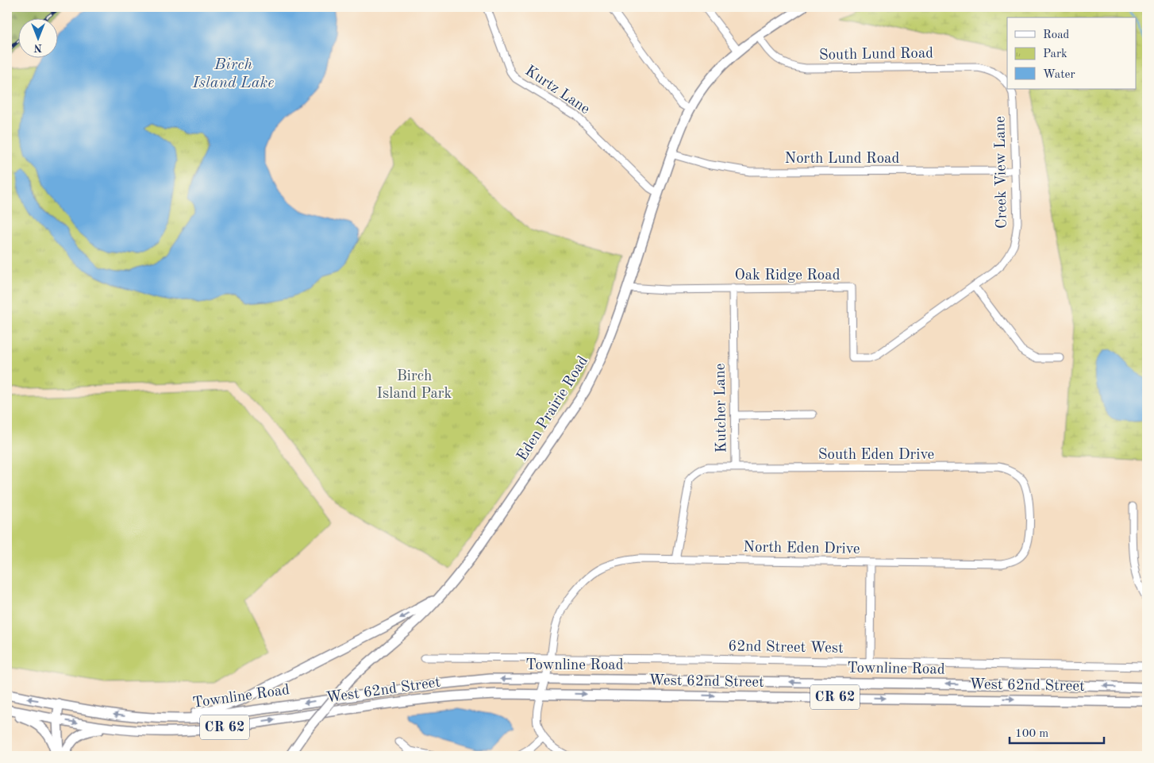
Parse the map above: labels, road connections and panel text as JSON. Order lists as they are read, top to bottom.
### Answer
{
  "streets": {
    "main road": [
      "Eden Prairie Road",
      "Townline Road",
      "West 62nd Street",
      "CR 62"
    ],
    "street": [
      "South Lund Road",
      "Kurtz Lane",
      "North Lund Road",
      "Creek View Lane",
      "Oak Ridge Road",
      "Kutcher Lane",
      "South Eden Drive",
      "North Eden Drive",
      "62nd Street West"
    ]
  },
  "crossings": [
    ["South Lund Road", "Eden Prairie Road"],
    ["Kurtz Lane", "Eden Prairie Road"],
    ["North Lund Road", "Creek View Lane"],
    ["North Lund Road", "Eden Prairie Road"],
    ["Creek View Lane", "Oak Ridge Road"],
    ["Oak Ridge Road", "Kutcher Lane"],
    ["Oak Ridge Road", "Eden Prairie Road"],
    ["Kutcher Lane", "South Eden Drive"],
    ["Kutcher Lane", "North Eden Drive"],
    ["South Eden Drive", "North Eden Drive"],
    ["North Eden Drive", "62nd Street West"],
    ["North Eden Drive", "Townline Road"],
    ["North Eden Drive", "West 62nd Street"]
  ],
  "one_way": ["Townline Road", "West 62nd Street"],
  "water": ["Birch Island Lake"],
  "parks": ["Birch Island Park"],
  "legend": ["Road", "Park", "Water"],
  "scale_bar": "100 m",
  "north": "bottom"
}
